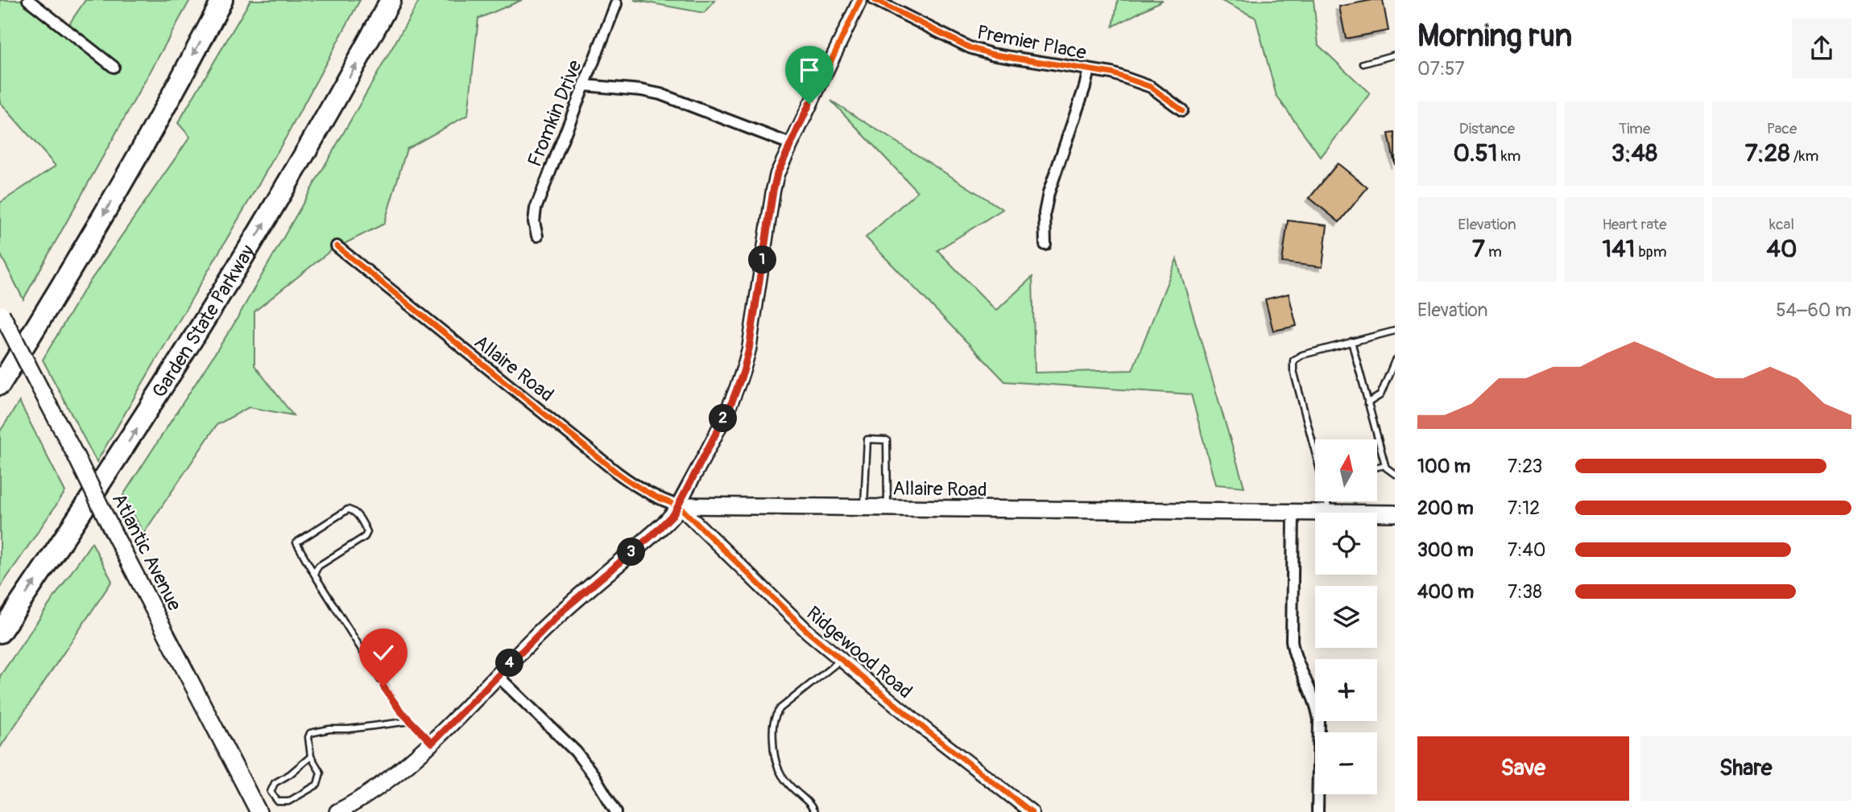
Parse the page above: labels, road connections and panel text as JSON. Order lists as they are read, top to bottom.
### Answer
{
  "streets": {
    "highway": ["Garden State Parkway"],
    "main road": ["Allaire Road", "Atlantic Avenue"],
    "street": ["Premier Place", "Fromkin Drive", "Ridgewood Road"]
  },
  "crossings": [
    ["Allaire Road", "Ridgewood Road"]
  ],
  "north": "top",
  "page": {
    "heading": ["Morning run", "07:57"],
    "stats": [
      ["Distance", "0.51 km"],
      ["Time", "3:48"],
      ["Pace", "7:28 /km"],
      ["Elevation", "7 m"],
      ["Heart rate", "141 bpm"],
      ["kcal", "40"]
    ],
    "pins": [
      "1",
      "2",
      "3",
      "4"
    ],
    "chart": ["Elevation", "54–60 m"],
    "map_buttons": ["+", "−"],
    "list": [
      {
        "name": "100 m",
        "note": "7:23"
      },
      {
        "name": "200 m",
        "note": "7:12"
      },
      {
        "name": "300 m",
        "note": "7:40"
      },
      {
        "name": "400 m",
        "note": "7:38"
      }
    ],
    "buttons": ["Save", "Share"]
  }
}
